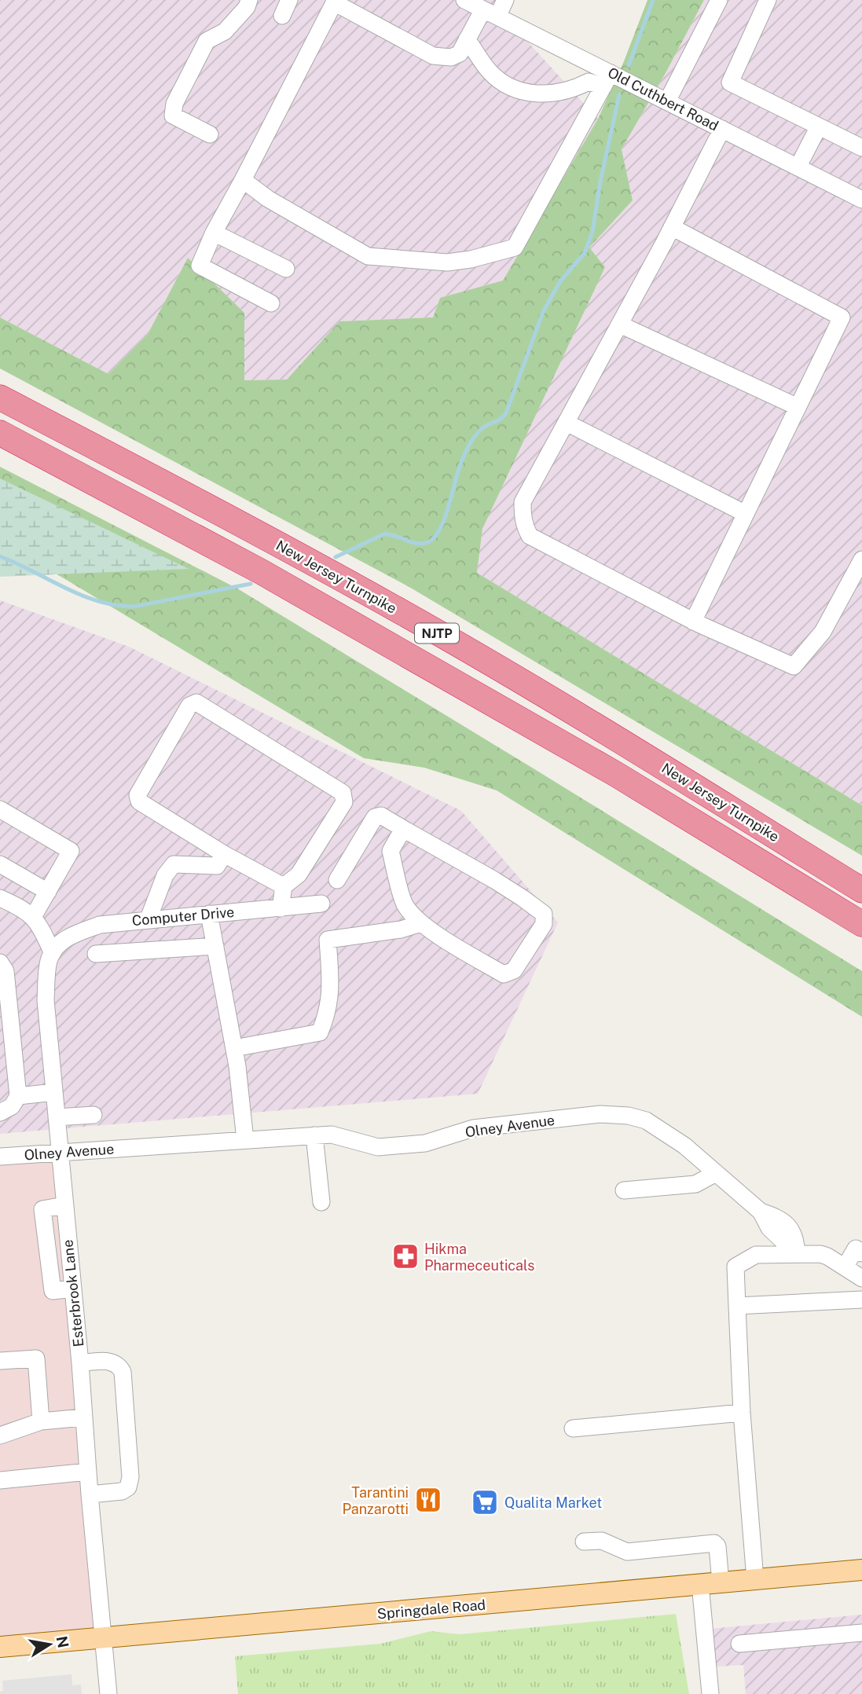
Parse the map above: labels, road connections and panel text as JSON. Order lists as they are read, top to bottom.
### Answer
{
  "streets": {
    "highway": ["New Jersey Turnpike", "NJTP"],
    "main road": ["Springdale Road"],
    "street": [
      "Old Cuthbert Road",
      "Computer Drive",
      "Olney Avenue",
      "Esterbrook Lane"
    ]
  },
  "crossings": [
    ["Computer Drive", "Esterbrook Lane"],
    ["Olney Avenue", "Esterbrook Lane"],
    ["Esterbrook Lane", "Springdale Road"]
  ],
  "places": {
    "pharmacy": ["Hikma Pharmeceuticals"],
    "restaurant": ["Tarantini Panzarotti"],
    "supermarket": ["Qualita Market"]
  },
  "north": "right"
}
